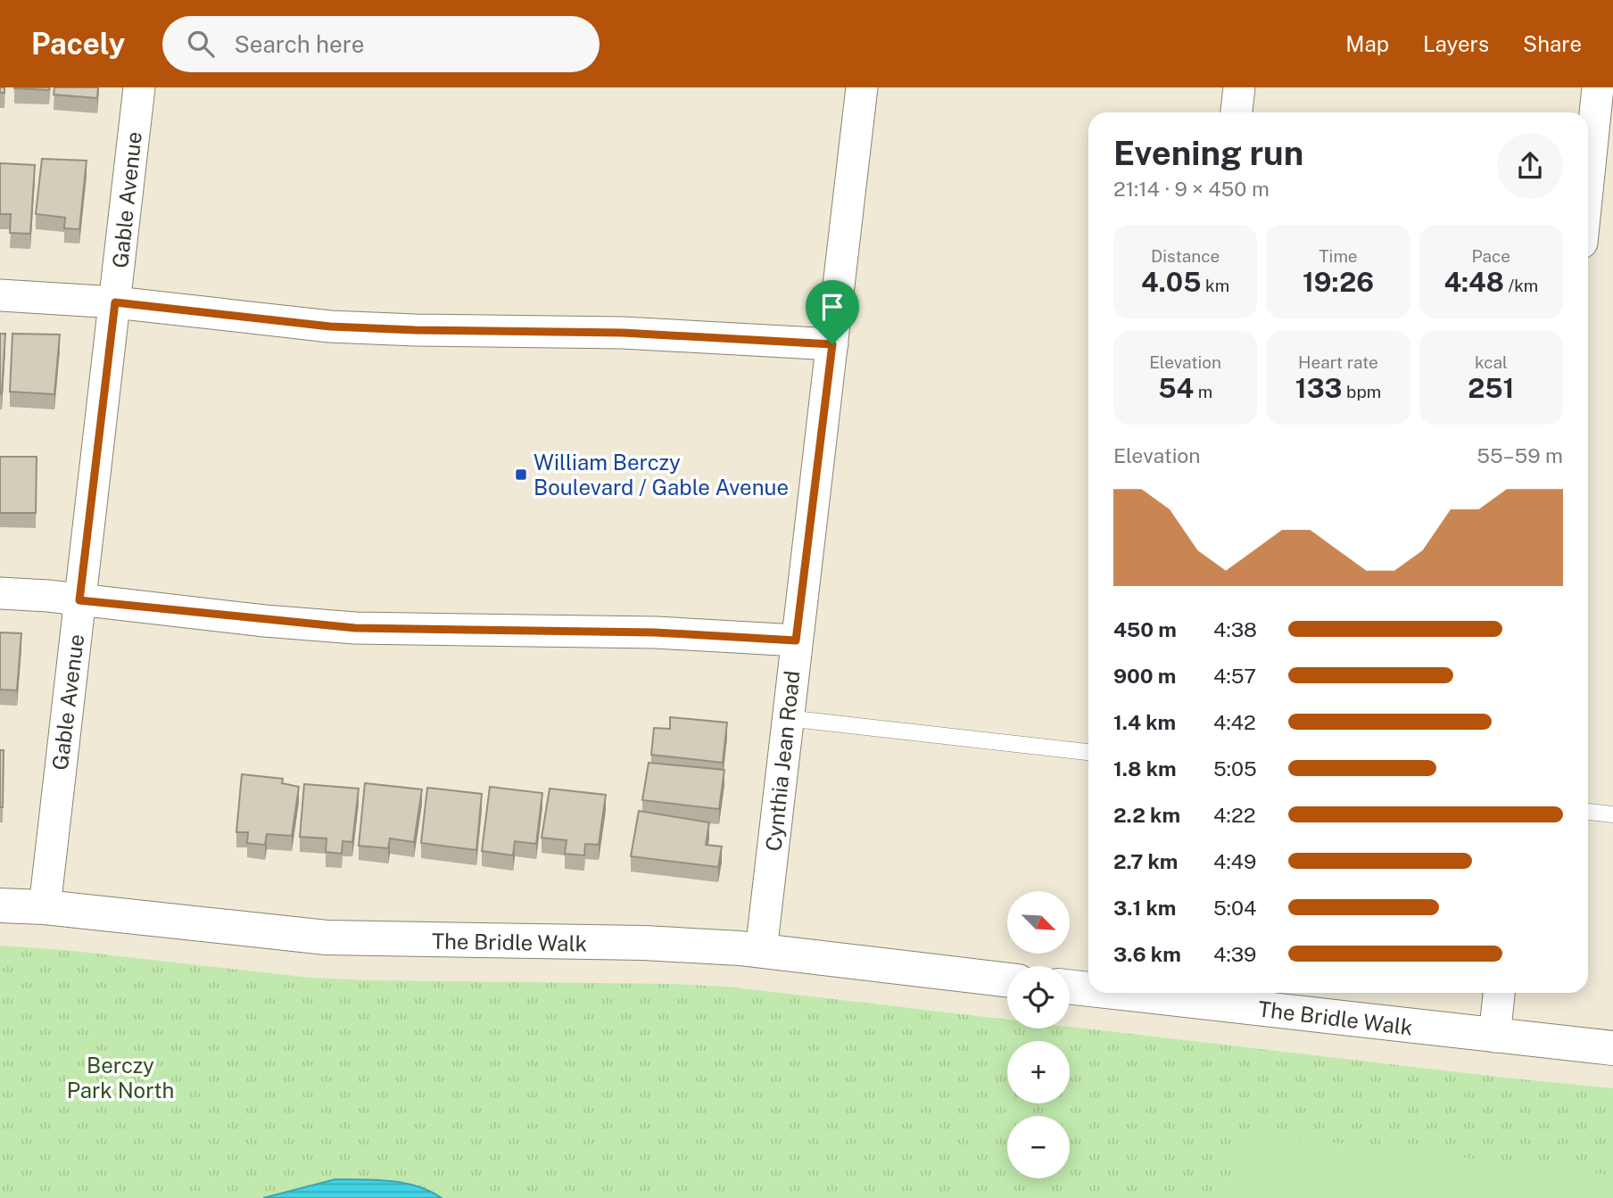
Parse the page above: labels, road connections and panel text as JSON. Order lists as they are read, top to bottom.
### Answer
{
  "streets": {
    "street": ["Gable Avenue", "Cynthia Jean Road", "The Bridle Walk"]
  },
  "crossings": [
    ["Gable Avenue", "The Bridle Walk"],
    ["Cynthia Jean Road", "The Bridle Walk"]
  ],
  "parks": ["Berczy Park North"],
  "places": {
    "transit": ["William Berczy Boulevard / Gable Avenue"]
  },
  "north": "bottom right",
  "page": {
    "header": "Pacely",
    "search": "Search here",
    "nav": ["Map", "Layers", "Share"],
    "heading": ["Evening run", "21:14 · 9 × 450 m"],
    "stats": [
      ["Distance", "4.05 km"],
      ["Time", "19:26"],
      ["Pace", "4:48 /km"],
      ["Elevation", "54 m"],
      ["Heart rate", "133 bpm"],
      ["kcal", "251"]
    ],
    "chart": ["Elevation", "55–59 m"],
    "list": [
      {
        "name": "450 m",
        "note": "4:38"
      },
      {
        "name": "900 m",
        "note": "4:57"
      },
      {
        "name": "1.4 km",
        "note": "4:42"
      },
      {
        "name": "1.8 km",
        "note": "5:05"
      },
      {
        "name": "2.2 km",
        "note": "4:22"
      },
      {
        "name": "2.7 km",
        "note": "4:49"
      },
      {
        "name": "3.1 km",
        "note": "5:04"
      },
      {
        "name": "3.6 km",
        "note": "4:39"
      }
    ],
    "map_buttons": ["+", "−"]
  }
}
